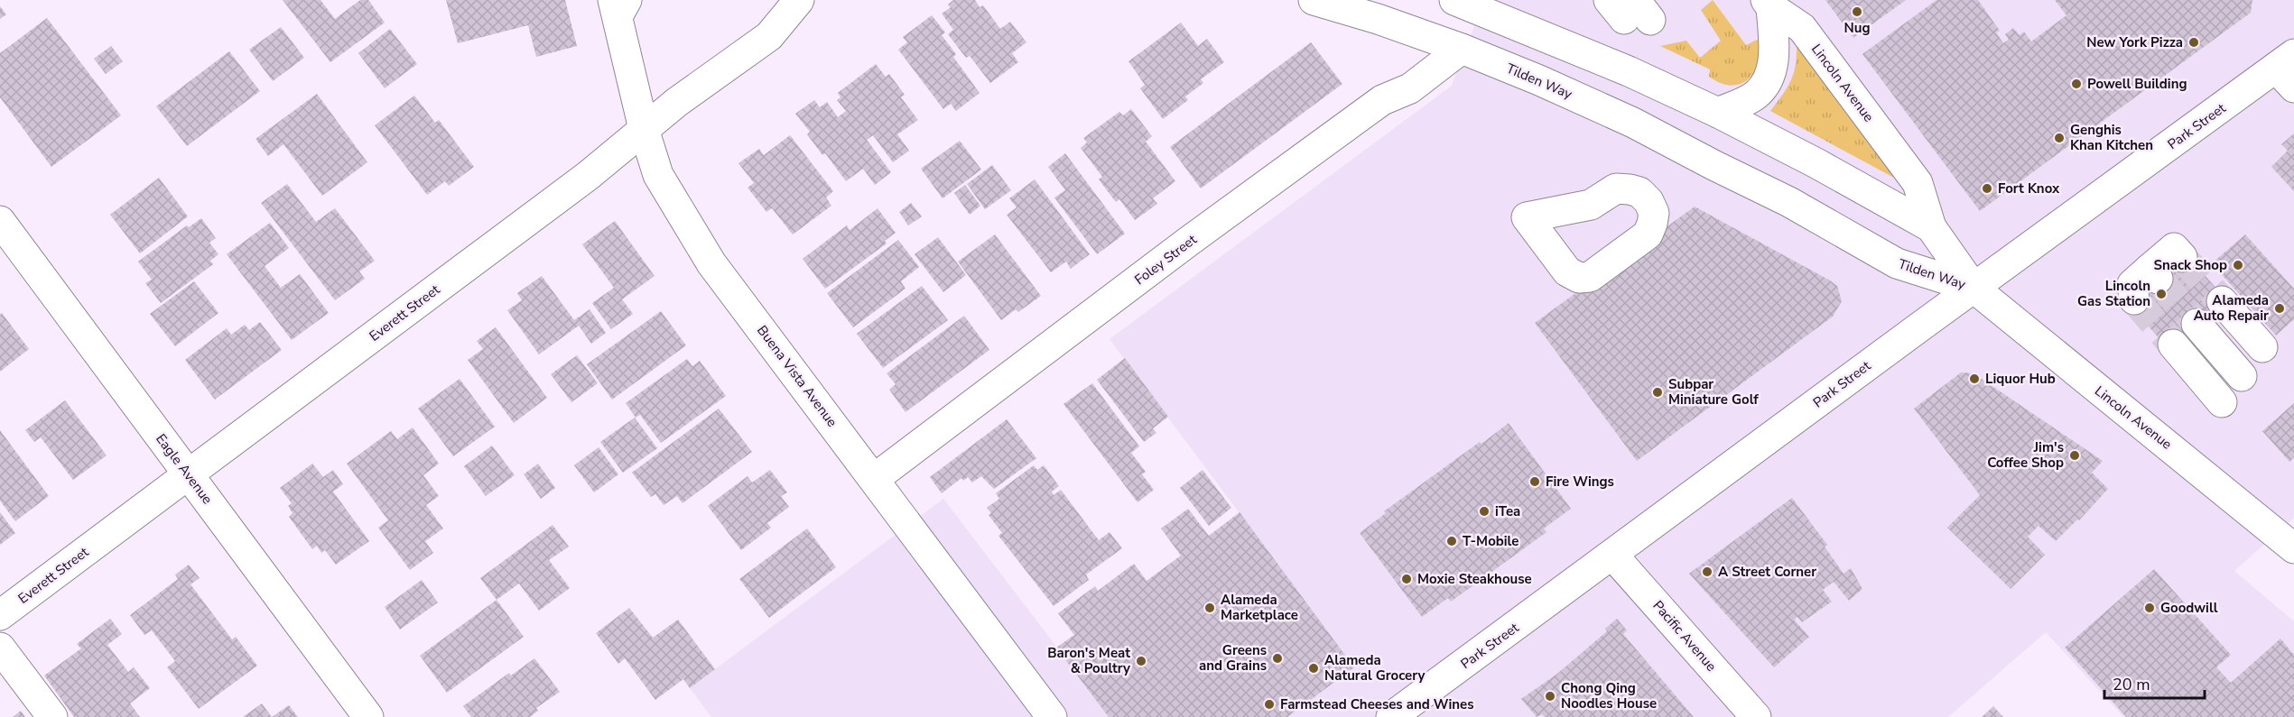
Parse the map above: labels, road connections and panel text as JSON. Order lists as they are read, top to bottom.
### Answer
{
  "streets": {
    "street": [
      "Tilden Way",
      "Lincoln Avenue",
      "Park Street",
      "Foley Street",
      "Everett Street",
      "Buena Vista Avenue",
      "Eagle Avenue",
      "Pacific Avenue"
    ]
  },
  "crossings": [
    ["Tilden Way", "Lincoln Avenue"],
    ["Tilden Way", "Park Street"],
    ["Tilden Way", "Foley Street"],
    ["Lincoln Avenue", "Park Street"],
    ["Park Street", "Pacific Avenue"],
    ["Foley Street", "Buena Vista Avenue"],
    ["Everett Street", "Buena Vista Avenue"],
    ["Everett Street", "Eagle Avenue"]
  ],
  "places": [
    "Nug",
    "New York Pizza",
    "Powell Building",
    "Genghis Khan Kitchen",
    "Fort Knox",
    "Snack Shop",
    "Lincoln Gas Station",
    "Alameda Auto Repair",
    "Liquor Hub",
    "Subpar Miniature Golf",
    "Jim's Coffee Shop",
    "Fire Wings",
    "iTea",
    "T-Mobile",
    "A Street Corner",
    "Moxie Steakhouse",
    "Alameda Marketplace",
    "Goodwill",
    "Greens and Grains",
    "Baron's Meat & Poultry",
    "Alameda Natural Grocery",
    "Chong Qing Noodles House",
    "Farmstead Cheeses and Wines"
  ],
  "scale_bar": "20 m"
}
